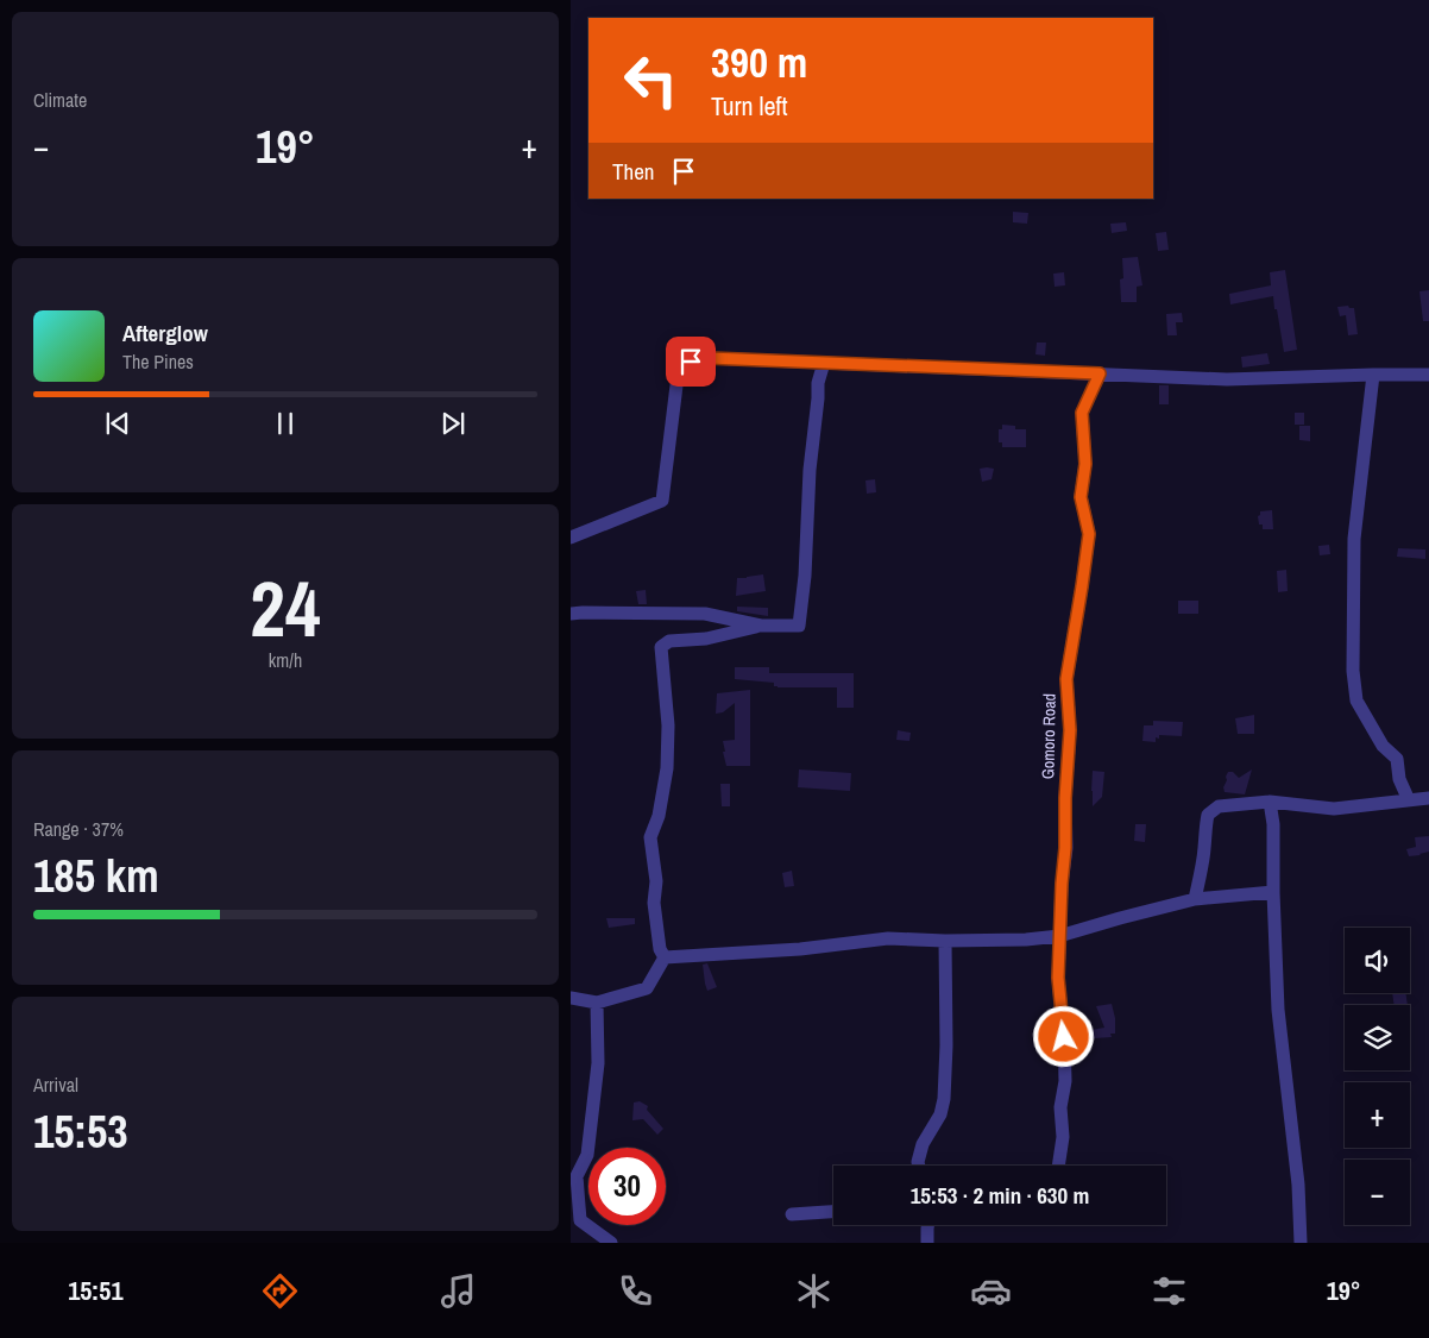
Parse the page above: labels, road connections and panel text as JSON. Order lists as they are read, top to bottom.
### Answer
{
  "streets": {
    "street": ["Gomoro Road"]
  },
  "page": {
    "tile": [
      "Climate",
      ["24", "km/h"],
      ["Range · 37%", "185 km"],
      ["Arrival", "15:53"]
    ],
    "turn": ["390 m", "Turn left"],
    "heat": ["−", "19°", "+"],
    "then": "Then",
    "song": ["Afterglow", "The Pines"],
    "map_buttons": ["+", "−"],
    "limit": "30",
    "trip": "15:53 · 2 min · 630 m",
    "tabs": ["15:51", "19°"]
  }
}
